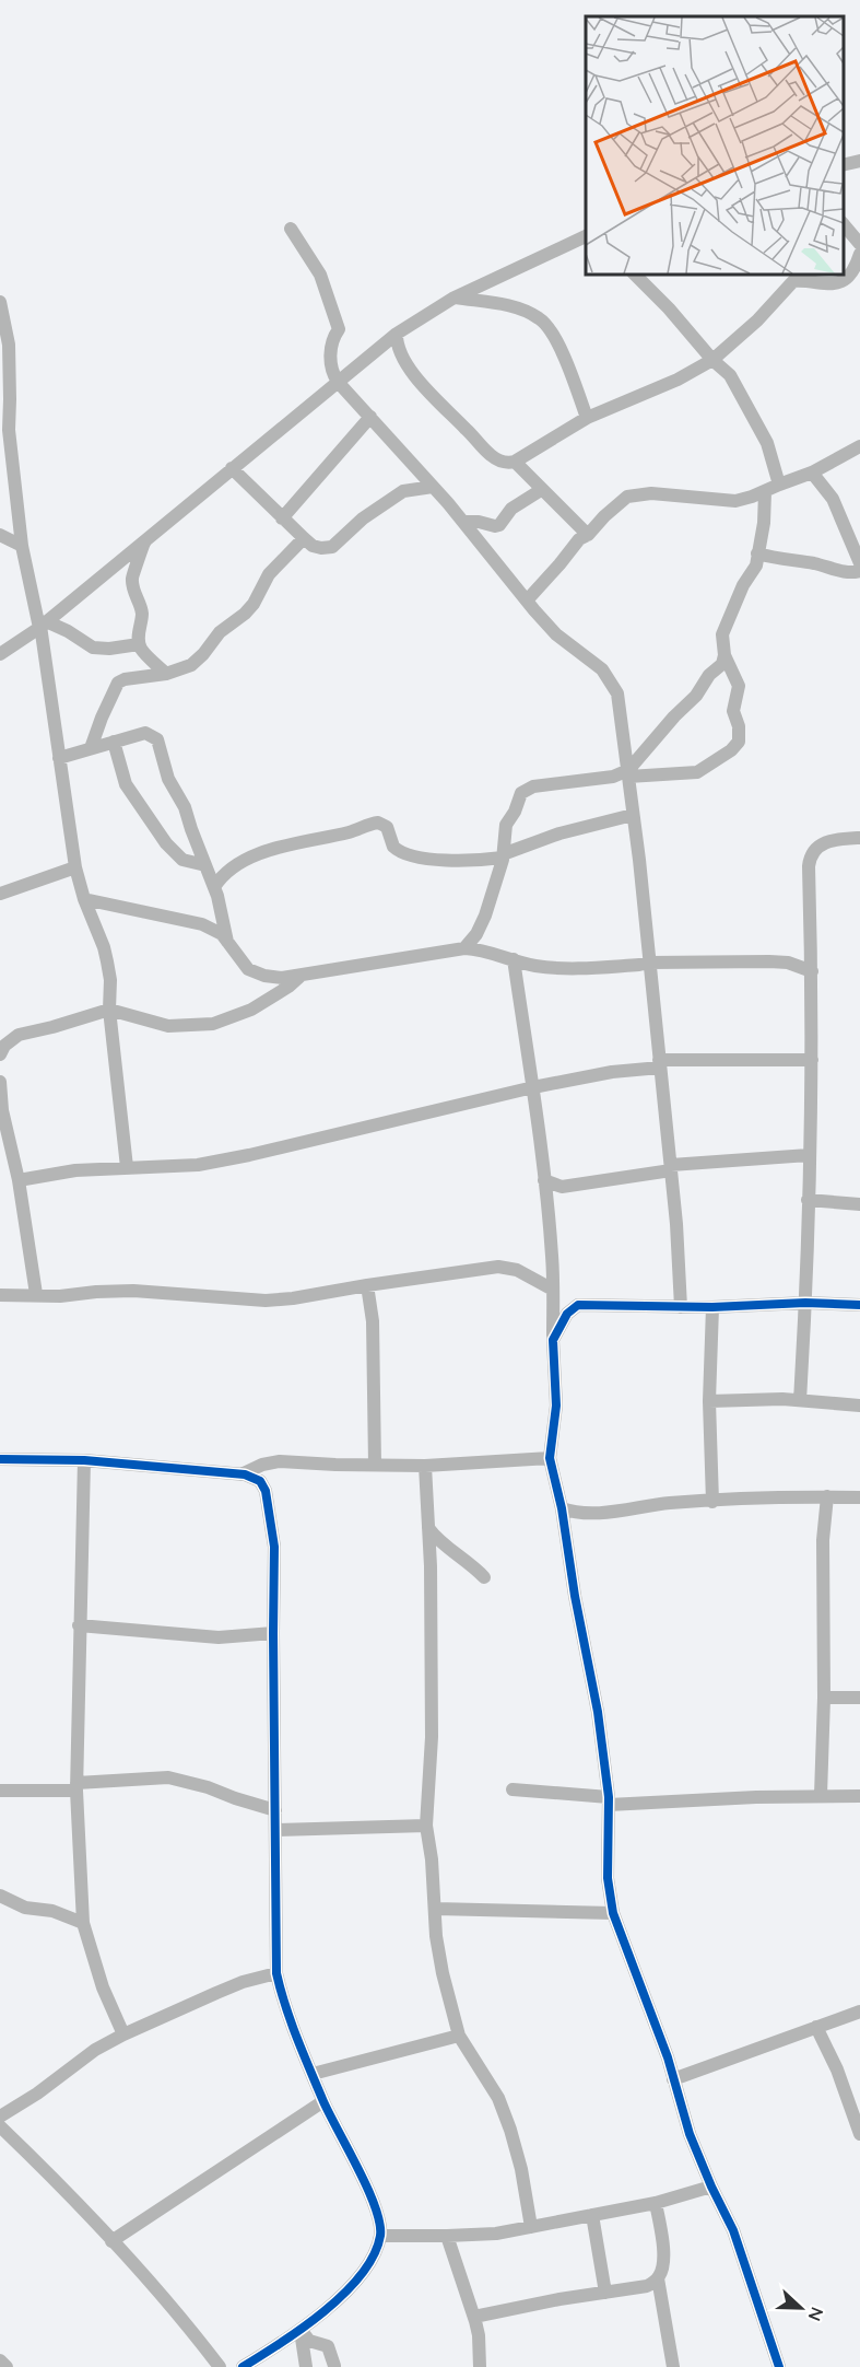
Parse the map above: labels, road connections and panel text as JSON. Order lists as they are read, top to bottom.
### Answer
{
  "north": "right"
}
